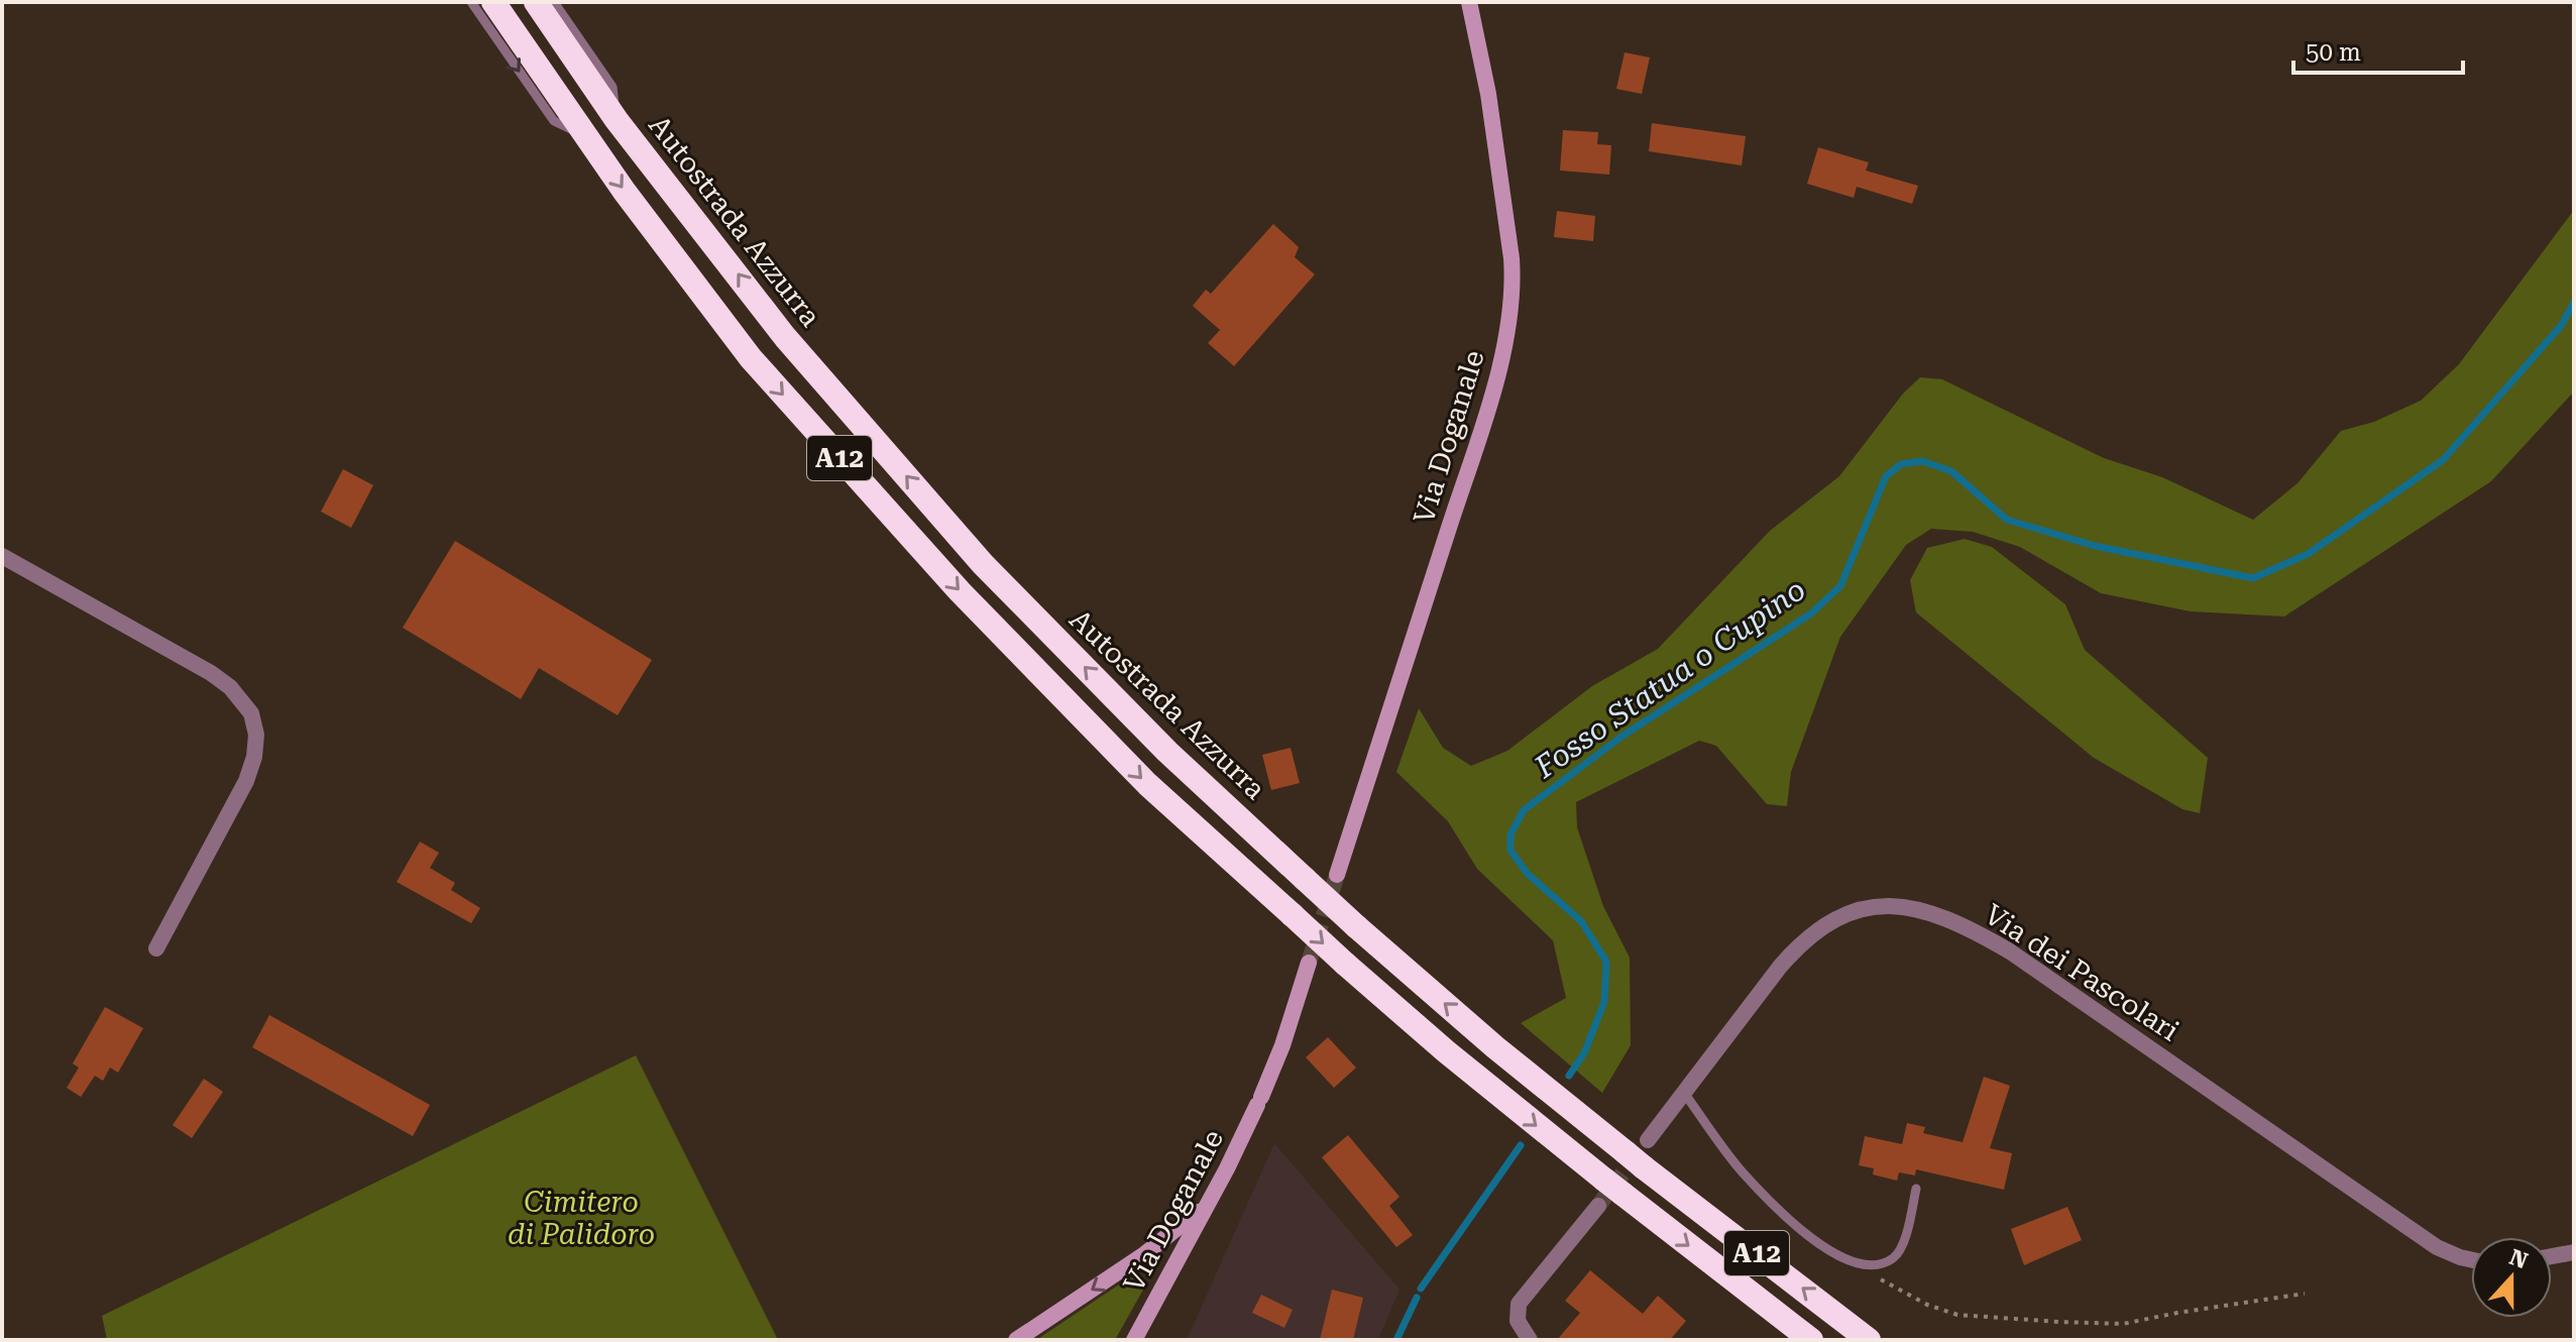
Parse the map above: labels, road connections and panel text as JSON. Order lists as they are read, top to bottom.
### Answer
{
  "streets": {
    "highway": ["Autostrada Azzurra", "A12"],
    "main road": ["Via Doganale"],
    "street": ["Via dei Pascolari"]
  },
  "water": ["Fosso Statua o Cupino"],
  "parks": ["Cimitero di Palidoro"],
  "scale_bar": "50 m",
  "north": "top"
}
